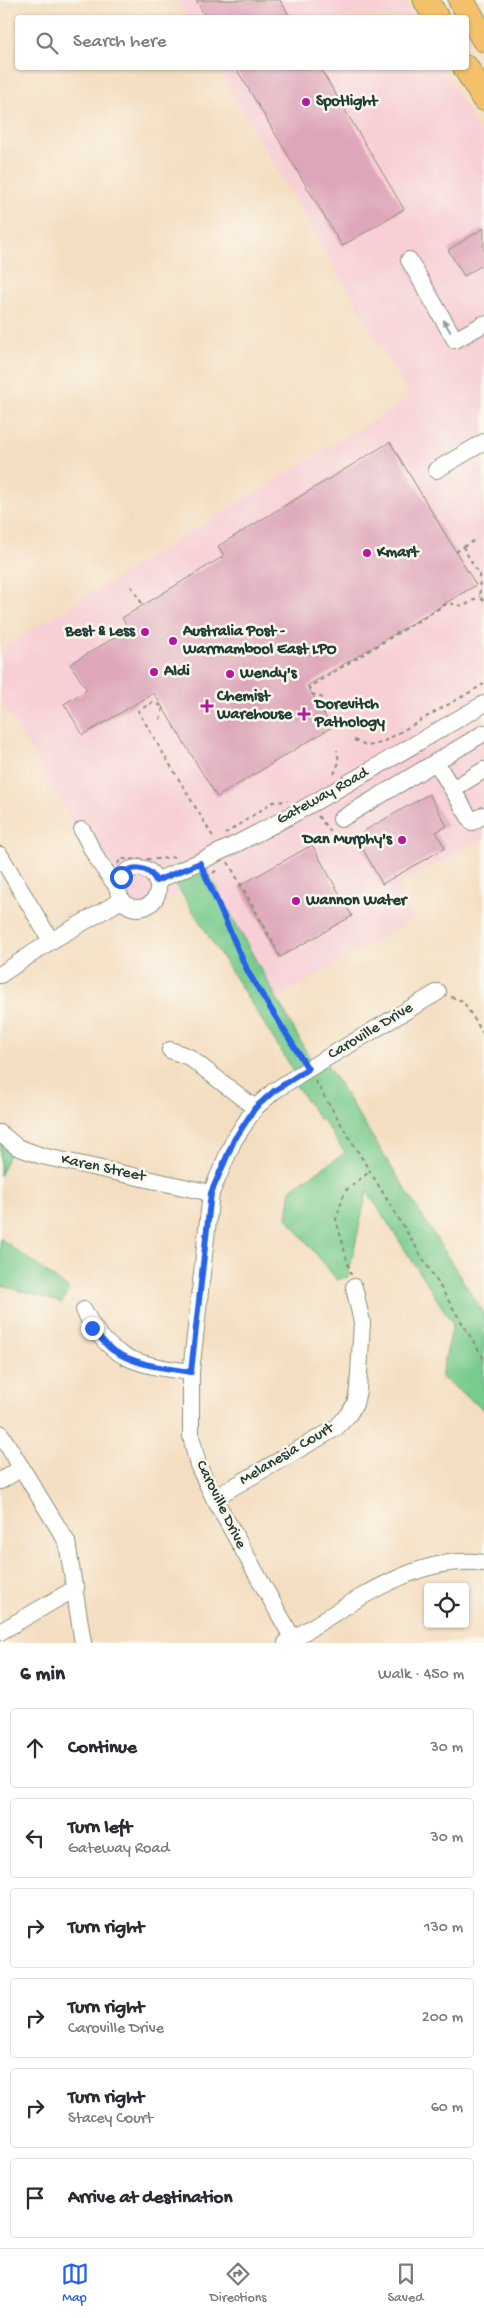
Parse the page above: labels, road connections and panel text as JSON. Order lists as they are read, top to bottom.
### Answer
{
  "streets": {
    "street": [
      "Gateway Road",
      "Caroville Drive",
      "Karen Street",
      "Melanesia Court"
    ]
  },
  "crossings": [
    ["Caroville Drive", "Karen Street"],
    ["Caroville Drive", "Melanesia Court"]
  ],
  "places": {
    "other": [
      "Spotlight",
      "Kmart",
      "Best & Less",
      "Australia Post - Warrnambool East LPO",
      "Aldi",
      "Wendy's",
      "Dan Murphy's",
      "Wannon Water"
    ],
    "health": ["Chemist Warehouse", "Dorevitch Pathology"]
  },
  "page": {
    "search": "Search here",
    "heading": ["6 min", "Walk · 450 m"],
    "list": [
      ["Continue", "30 m"],
      ["Turn left", "Gateway Road", "30 m"],
      ["Turn right", "130 m"],
      ["Turn right", "Caroville Drive", "200 m"],
      ["Turn right", "Stacey Court", "60 m"],
      "Arrive at destination"
    ],
    "nav": ["Map", "Directions", "Saved"]
  }
}
